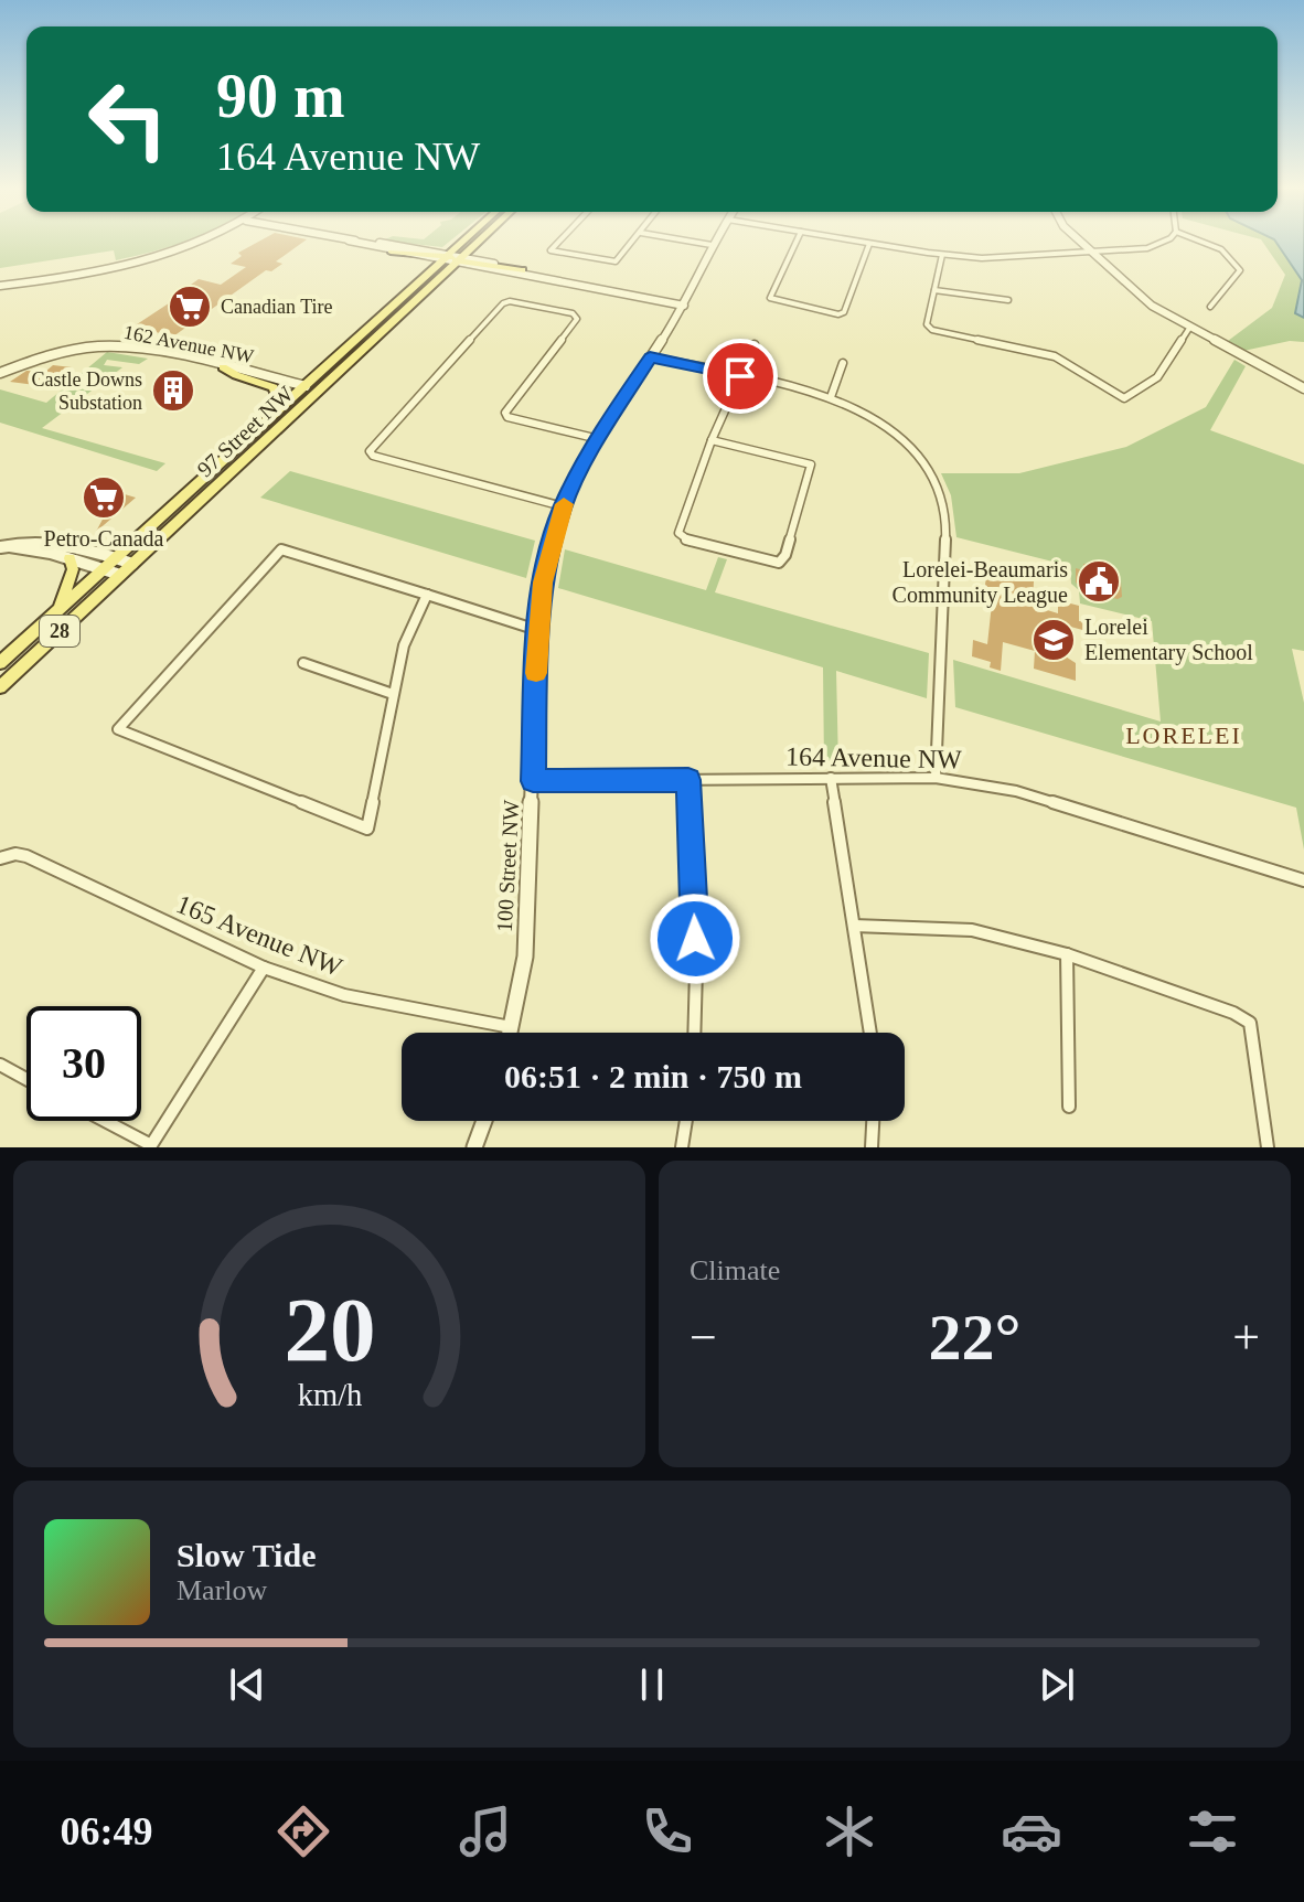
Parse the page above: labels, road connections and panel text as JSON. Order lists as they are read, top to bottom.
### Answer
{
  "streets": {
    "main road": ["97 Street NW", "28"],
    "street": [
      "162 Avenue NW",
      "164 Avenue NW",
      "100 Street NW",
      "165 Avenue NW"
    ]
  },
  "crossings": [
    ["162 Avenue NW", "97 Street NW"],
    ["164 Avenue NW", "100 Street NW"],
    ["100 Street NW", "165 Avenue NW"]
  ],
  "districts": ["LORELEI"],
  "places": {
    "supermarket": ["Canadian Tire", "Petro-Canada"],
    "building": ["Castle Downs Substation"],
    "public building": ["Lorelei-Beaumaris Community League"],
    "school or university": ["Lorelei Elementary School"]
  },
  "page": {
    "turn": ["90 m", "164 Avenue NW"],
    "limit": "30",
    "trip": "06:51 · 2 min · 750 m",
    "tile": "Climate",
    "heat": ["−", "22°", "+"],
    "song": ["Slow Tide", "Marlow"],
    "tabs": "06:49",
    "gauge": ["20", "km/h"]
  }
}
